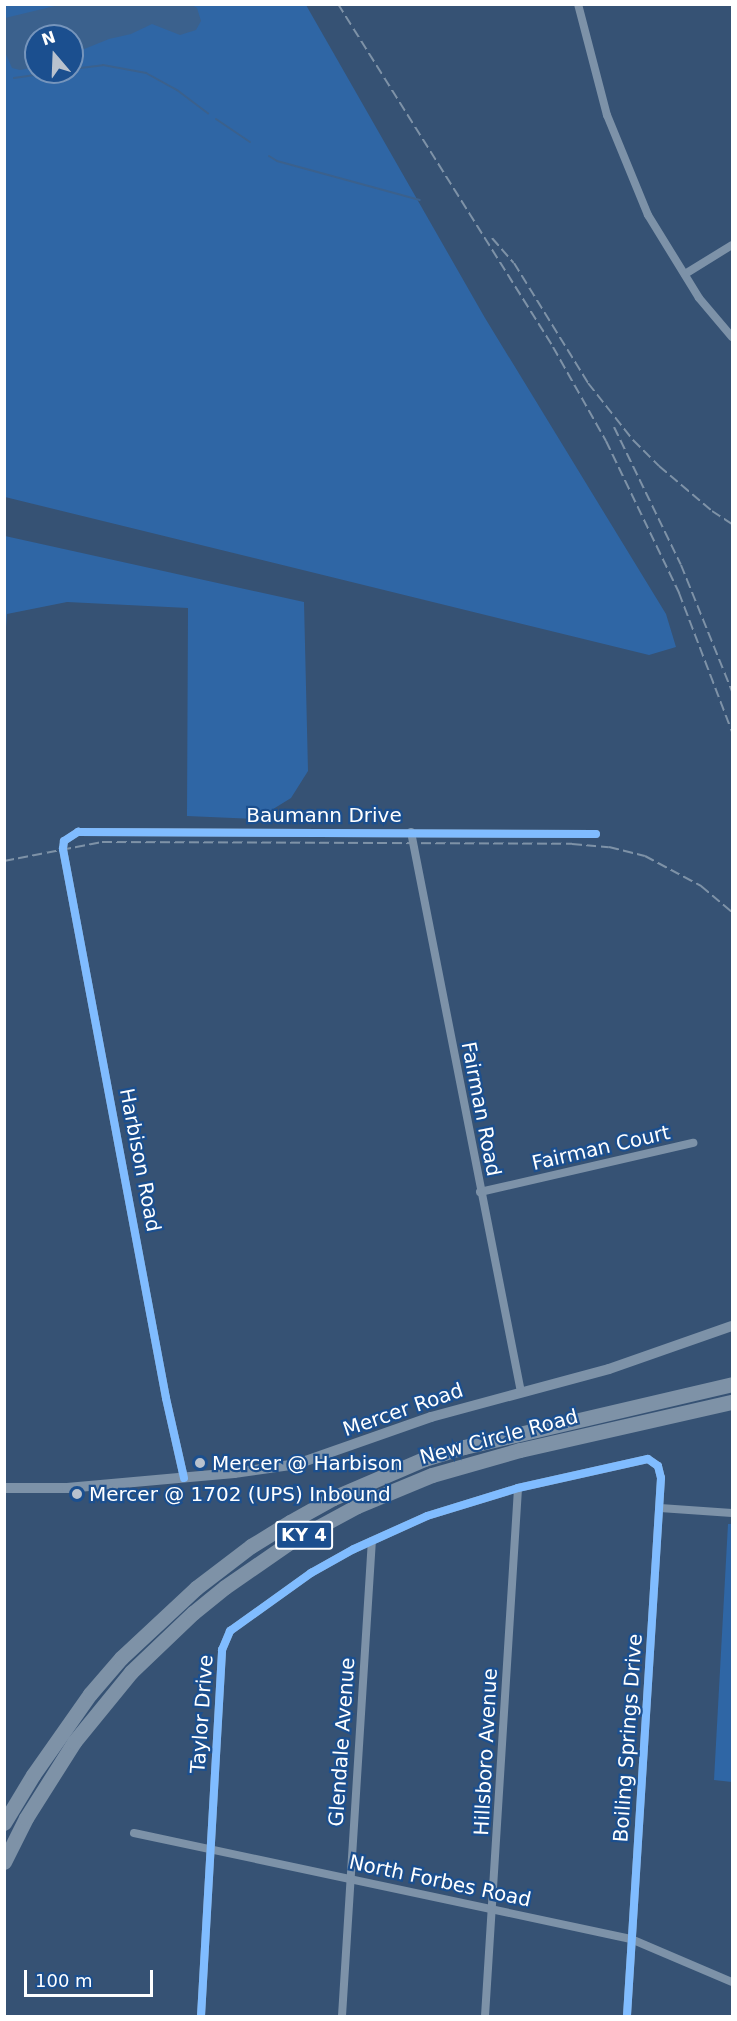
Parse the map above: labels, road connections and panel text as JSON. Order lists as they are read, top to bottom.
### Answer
{
  "streets": {
    "highway": ["New Circle Road", "KY 4"],
    "street": [
      "Baumann Drive",
      "Fairman Road",
      "Fairman Court",
      "Harbison Road",
      "Mercer Road",
      "Taylor Drive",
      "Boiling Springs Drive",
      "Glendale Avenue",
      "Hillsboro Avenue",
      "North Forbes Road"
    ]
  },
  "crossings": [
    ["Baumann Drive", "Fairman Road"],
    ["Baumann Drive", "Harbison Road"],
    ["Fairman Road", "Fairman Court"],
    ["Fairman Road", "Mercer Road"],
    ["Harbison Road", "Mercer Road"],
    ["Taylor Drive", "Boiling Springs Drive"],
    ["Taylor Drive", "Glendale Avenue"],
    ["Taylor Drive", "Hillsboro Avenue"],
    ["Taylor Drive", "North Forbes Road"],
    ["Boiling Springs Drive", "North Forbes Road"],
    ["Glendale Avenue", "North Forbes Road"],
    ["Hillsboro Avenue", "North Forbes Road"]
  ],
  "places": ["Mercer @ Harbison", "Mercer @ 1702 (UPS) Inbound"],
  "scale_bar": "100 m",
  "north": "top"
}
